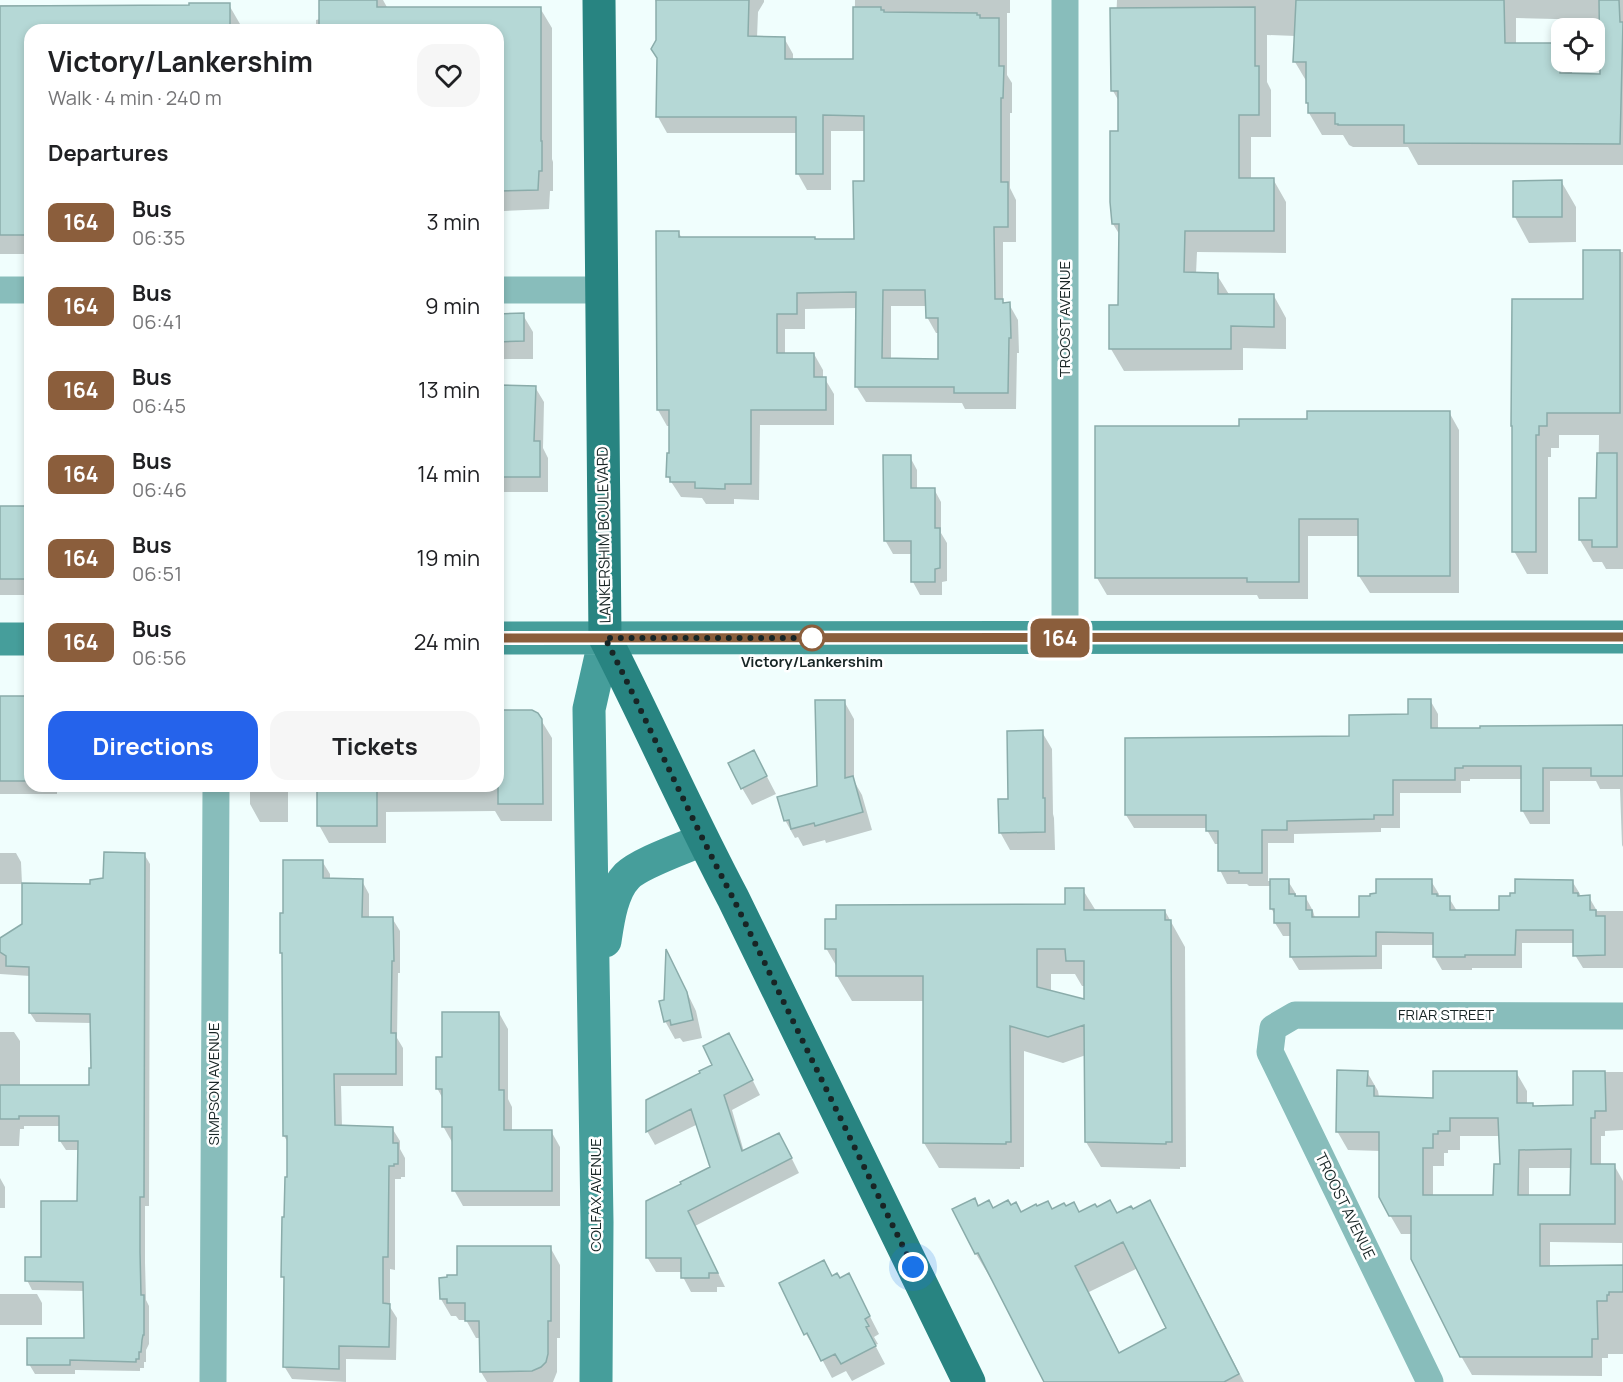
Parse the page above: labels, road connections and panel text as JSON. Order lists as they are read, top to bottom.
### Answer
{
  "streets": {
    "main road": ["LANKERSHIM BOULEVARD", "COLFAX AVENUE"],
    "street": ["TROOST AVENUE", "FRIAR STREET", "SIMPSON AVENUE"]
  },
  "crossings": [
    ["TROOST AVENUE", "FRIAR STREET"],
    ["LANKERSHIM BOULEVARD", "COLFAX AVENUE"]
  ],
  "places": ["Victory/Lankershim"],
  "lines": ["bus line 164"],
  "page": {
    "on_map": "164",
    "heading": [
      ["Victory/Lankershim", "Walk · 4 min · 240 m"],
      "Departures"
    ],
    "list": [
      {
        "mark": "164",
        "name": "Bus",
        "note": "06:35",
        "value": "3 min"
      },
      {
        "mark": "164",
        "name": "Bus",
        "note": "06:41",
        "value": "9 min"
      },
      {
        "mark": "164",
        "name": "Bus",
        "note": "06:45",
        "value": "13 min"
      },
      {
        "mark": "164",
        "name": "Bus",
        "note": "06:46",
        "value": "14 min"
      },
      {
        "mark": "164",
        "name": "Bus",
        "note": "06:51",
        "value": "19 min"
      },
      {
        "mark": "164",
        "name": "Bus",
        "note": "06:56",
        "value": "24 min"
      }
    ],
    "buttons": ["Directions", "Tickets"]
  }
}
